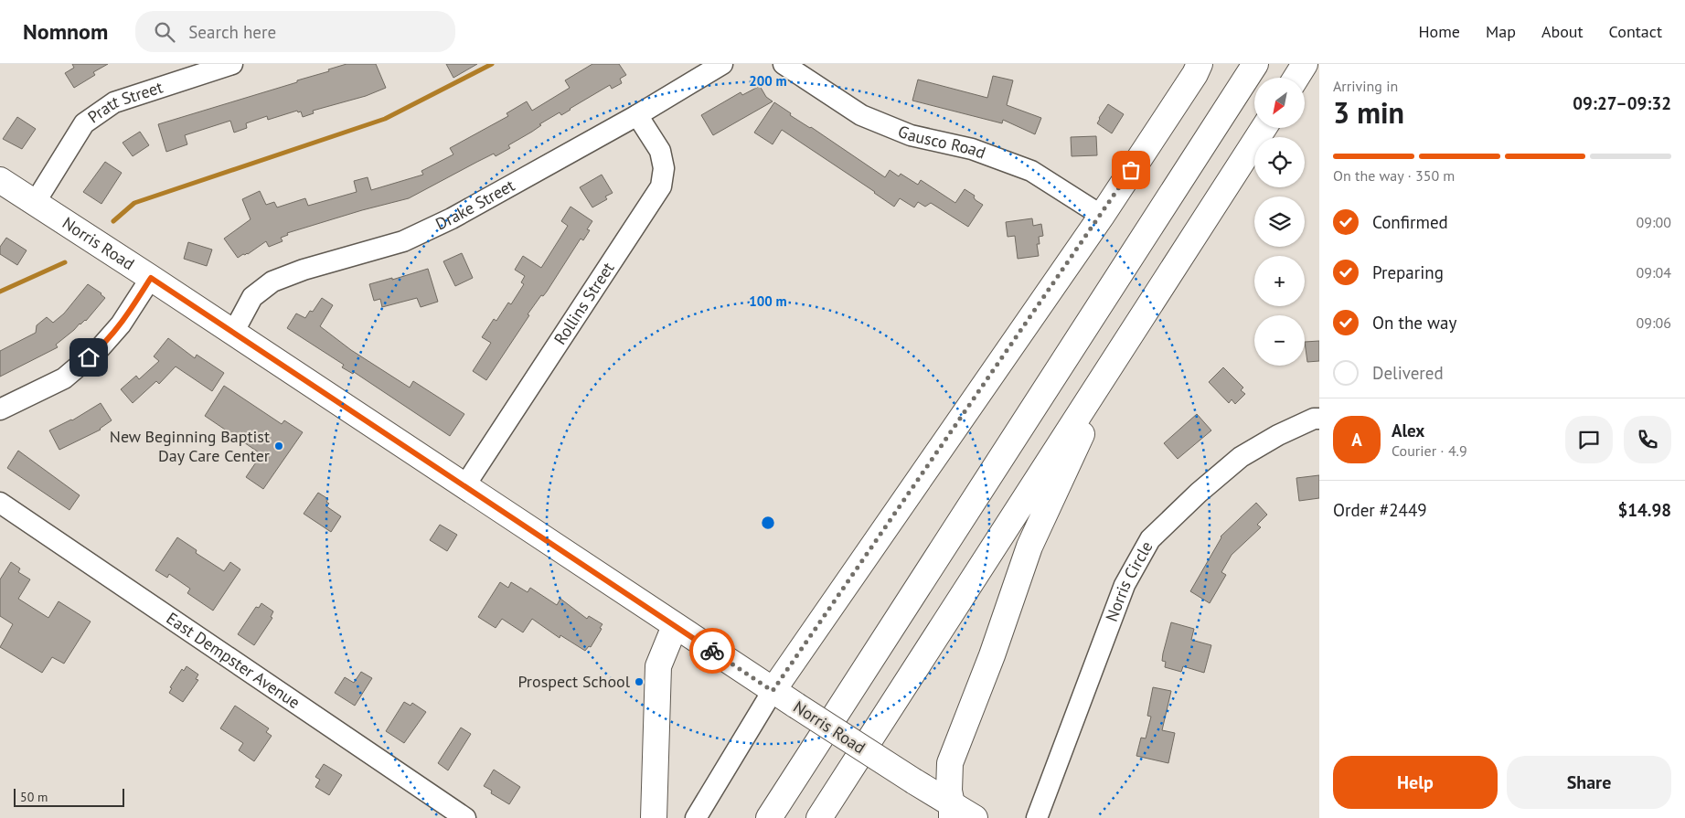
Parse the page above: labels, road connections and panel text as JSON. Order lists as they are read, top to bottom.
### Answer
{
  "streets": {
    "main road": ["Norris Road"],
    "street": [
      "Pratt Street",
      "Gausco Road",
      "Drake Street",
      "Rollins Street",
      "Norris Circle",
      "East Dempster Avenue"
    ]
  },
  "crossings": [
    ["Pratt Street", "Norris Road"],
    ["Drake Street", "Norris Road"],
    ["Drake Street", "Rollins Street"],
    ["Norris Road", "Rollins Street"]
  ],
  "places": ["New Beginning Baptist Day Care Center", "Prospect School"],
  "scale_bar": "50 m",
  "north": "bottom left",
  "page": {
    "header": "Nomnom",
    "search": "Search here",
    "nav": [
      "Home",
      "Map",
      "About",
      "Contact"
    ],
    "heading": ["3 min", "Arriving in", "09:27–09:32"],
    "panel": [
      "Alex",
      "Courier · 4.9",
      "Order #2449",
      "$14.98"
    ],
    "map_buttons": ["+", "−"],
    "bar": "On the way · 350 m",
    "list": [
      ["Confirmed", "09:00"],
      ["Preparing", "09:04"],
      ["On the way", "09:06"],
      "Delivered"
    ],
    "round": "A",
    "buttons": ["Help", "Share"],
    "scale": "50 m"
  },
  "rings": ["200 m", "100 m"]
}
